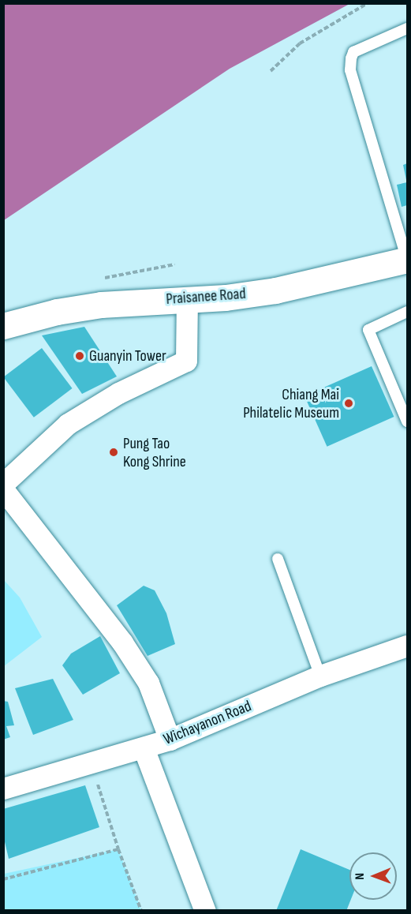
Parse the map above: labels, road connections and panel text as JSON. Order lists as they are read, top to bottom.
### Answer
{
  "streets": {
    "street": ["Praisanee Road", "Wichayanon Road"]
  },
  "places": ["Guanyin Tower", "Chiang Mai Philatelic Museum", "Pung Tao Kong Shrine"],
  "north": "left"
}
